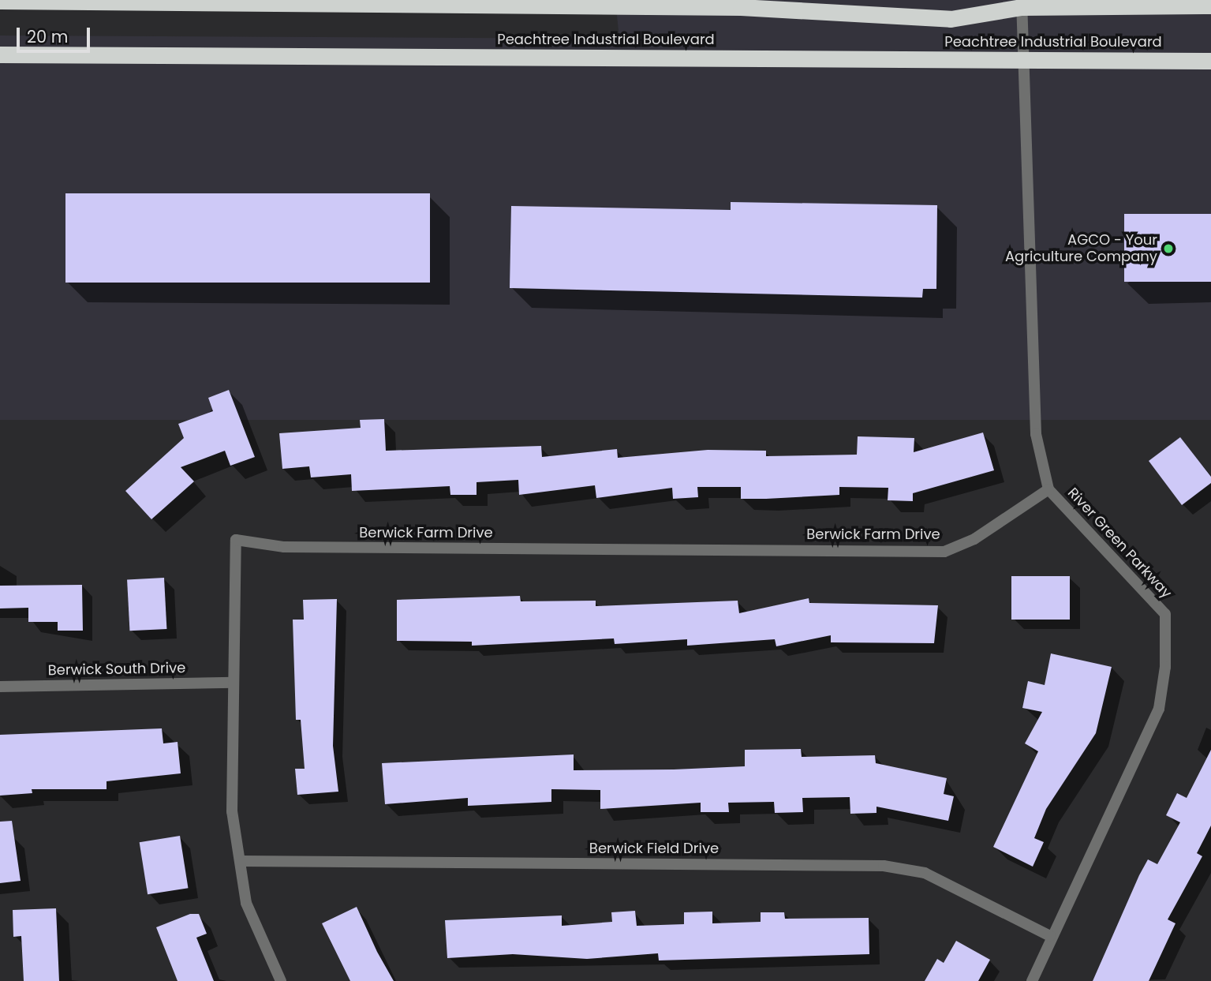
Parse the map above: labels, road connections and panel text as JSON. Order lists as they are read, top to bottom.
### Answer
{
  "streets": {
    "highway": ["Peachtree Industrial Boulevard"],
    "street": [
      "Berwick Farm Drive",
      "River Green Parkway",
      "Berwick South Drive",
      "Berwick Field Drive"
    ]
  },
  "crossings": [
    ["Peachtree Industrial Boulevard", "River Green Parkway"],
    ["Berwick Farm Drive", "River Green Parkway"],
    ["Berwick Farm Drive", "Berwick South Drive"],
    ["Berwick Farm Drive", "Berwick Field Drive"],
    ["River Green Parkway", "Berwick Field Drive"]
  ],
  "places": ["AGCO - Your Agriculture Company"],
  "scale_bar": "20 m"
}
